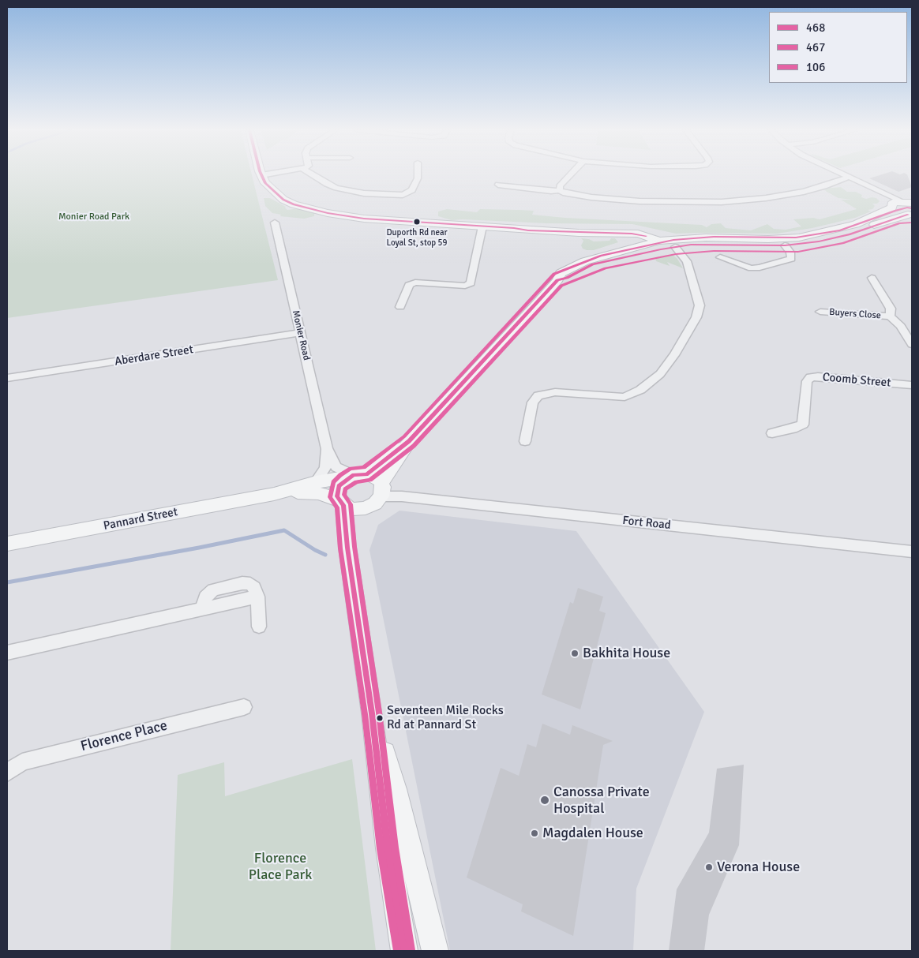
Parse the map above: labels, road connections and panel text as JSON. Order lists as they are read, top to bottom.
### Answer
{
  "streets": {
    "main road": ["Pannard Street"],
    "street": [
      "Buyers Close",
      "Monier Road",
      "Aberdare Street",
      "Coomb Street",
      "Fort Road",
      "Florence Place"
    ]
  },
  "crossings": [
    ["Monier Road", "Aberdare Street"],
    ["Monier Road", "Pannard Street"],
    ["Monier Road", "Fort Road"],
    ["Pannard Street", "Fort Road"]
  ],
  "parks": ["Monier Road Park", "Florence Place Park"],
  "places": [
    "Duporth Rd near Loyal St, stop 59",
    "Bakhita House",
    "Seventeen Mile Rocks Rd at Pannard St",
    "Canossa Private Hospital",
    "Magdalen House",
    "Verona House"
  ],
  "lines": ["transit line 468", "transit line 106", "transit line 467"],
  "legend": ["468", "467", "106"]
}
